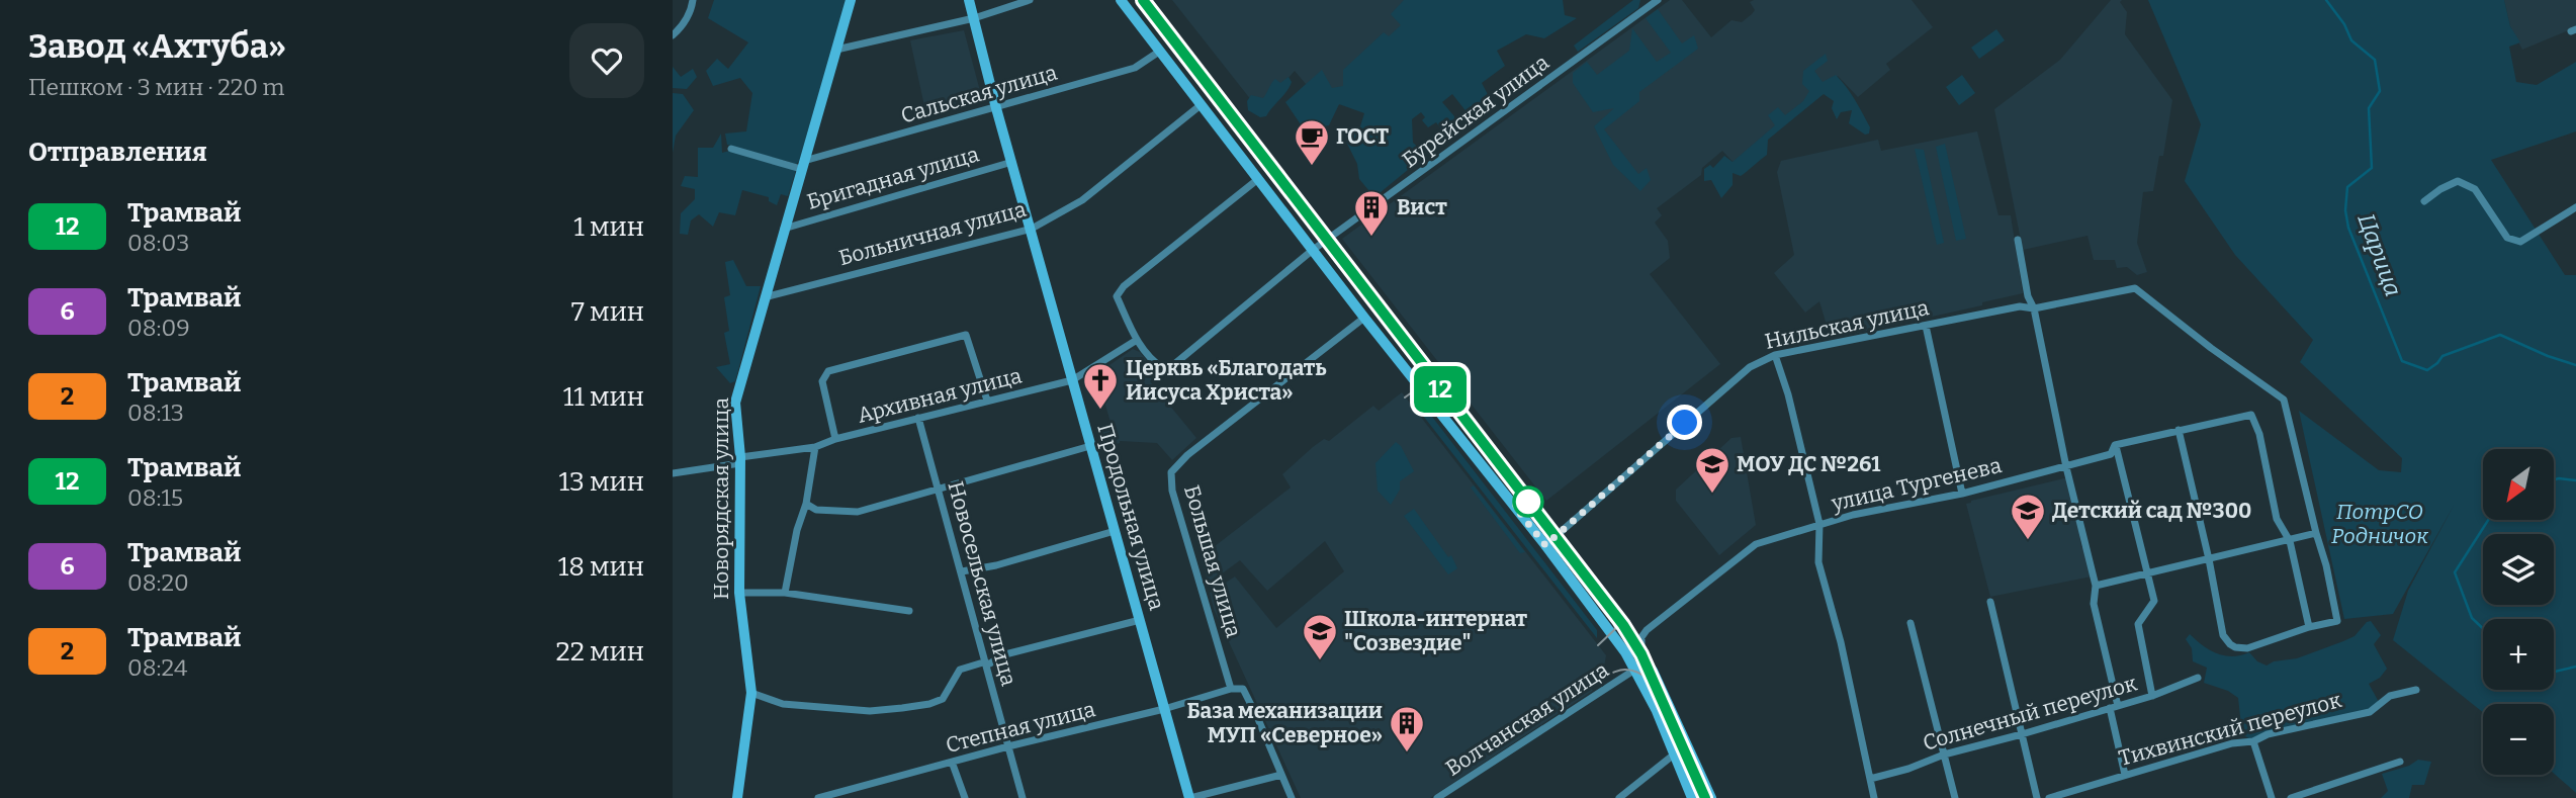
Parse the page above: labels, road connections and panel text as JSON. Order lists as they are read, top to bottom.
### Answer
{
  "streets": {
    "main road": ["Новорядская улица", "Продольная улица"],
    "street": [
      "Сальская улица",
      "Бурейская улица",
      "Бригадная улица",
      "Больничная улица",
      "Нильская улица",
      "Архивная улица",
      "улица Тургенева",
      "Большая улица",
      "Новосельская улица",
      "Солнечный переулок",
      "Волчанская улица",
      "Степная улица",
      "Тихвинский переулок"
    ]
  },
  "crossings": [
    ["Сальская улица", "Новорядская улица"],
    ["Сальская улица", "Продольная улица"],
    ["Бурейская улица", "Архивная улица"],
    ["Бригадная улица", "Новорядская улица"],
    ["Бригадная улица", "Продольная улица"],
    ["Больничная улица", "Новорядская улица"],
    ["Больничная улица", "Продольная улица"],
    ["Архивная улица", "Новорядская улица"],
    ["Архивная улица", "Продольная улица"],
    ["Архивная улица", "Новосельская улица"],
    ["улица Тургенева", "Волчанская улица"],
    ["Продольная улица", "Степная улица"],
    ["Большая улица", "Степная улица"],
    ["Новосельская улица", "Степная улица"]
  ],
  "water": ["Царица"],
  "parks": ["ПотрСО Родничок"],
  "places": {
    "cafe": ["ГОСТ"],
    "building": ["Вист", "База механизации МУП «Северное»"],
    "church": ["Церквь «Благодать Иисуса Христа»"],
    "school or university": ["МОУ ДС №261", "Детский сад №300", "Школа-интернат \"Созвездие\""]
  },
  "lines": ["tram line 12"],
  "north": "bottom left",
  "page": {
    "heading": [
      ["Завод «Ахтуба»", "Пешком · 3 мин · 220 m"],
      "Отправления"
    ],
    "on_map": "12",
    "list": [
      {
        "mark": "12",
        "name": "Трамвай",
        "note": "08:03",
        "value": "1 мин"
      },
      {
        "mark": "6",
        "name": "Трамвай",
        "note": "08:09",
        "value": "7 мин"
      },
      {
        "mark": "2",
        "name": "Трамвай",
        "note": "08:13",
        "value": "11 мин"
      },
      {
        "mark": "12",
        "name": "Трамвай",
        "note": "08:15",
        "value": "13 мин"
      },
      {
        "mark": "6",
        "name": "Трамвай",
        "note": "08:20",
        "value": "18 мин"
      },
      {
        "mark": "2",
        "name": "Трамвай",
        "note": "08:24",
        "value": "22 мин"
      }
    ],
    "map_buttons": ["+", "−"]
  }
}
